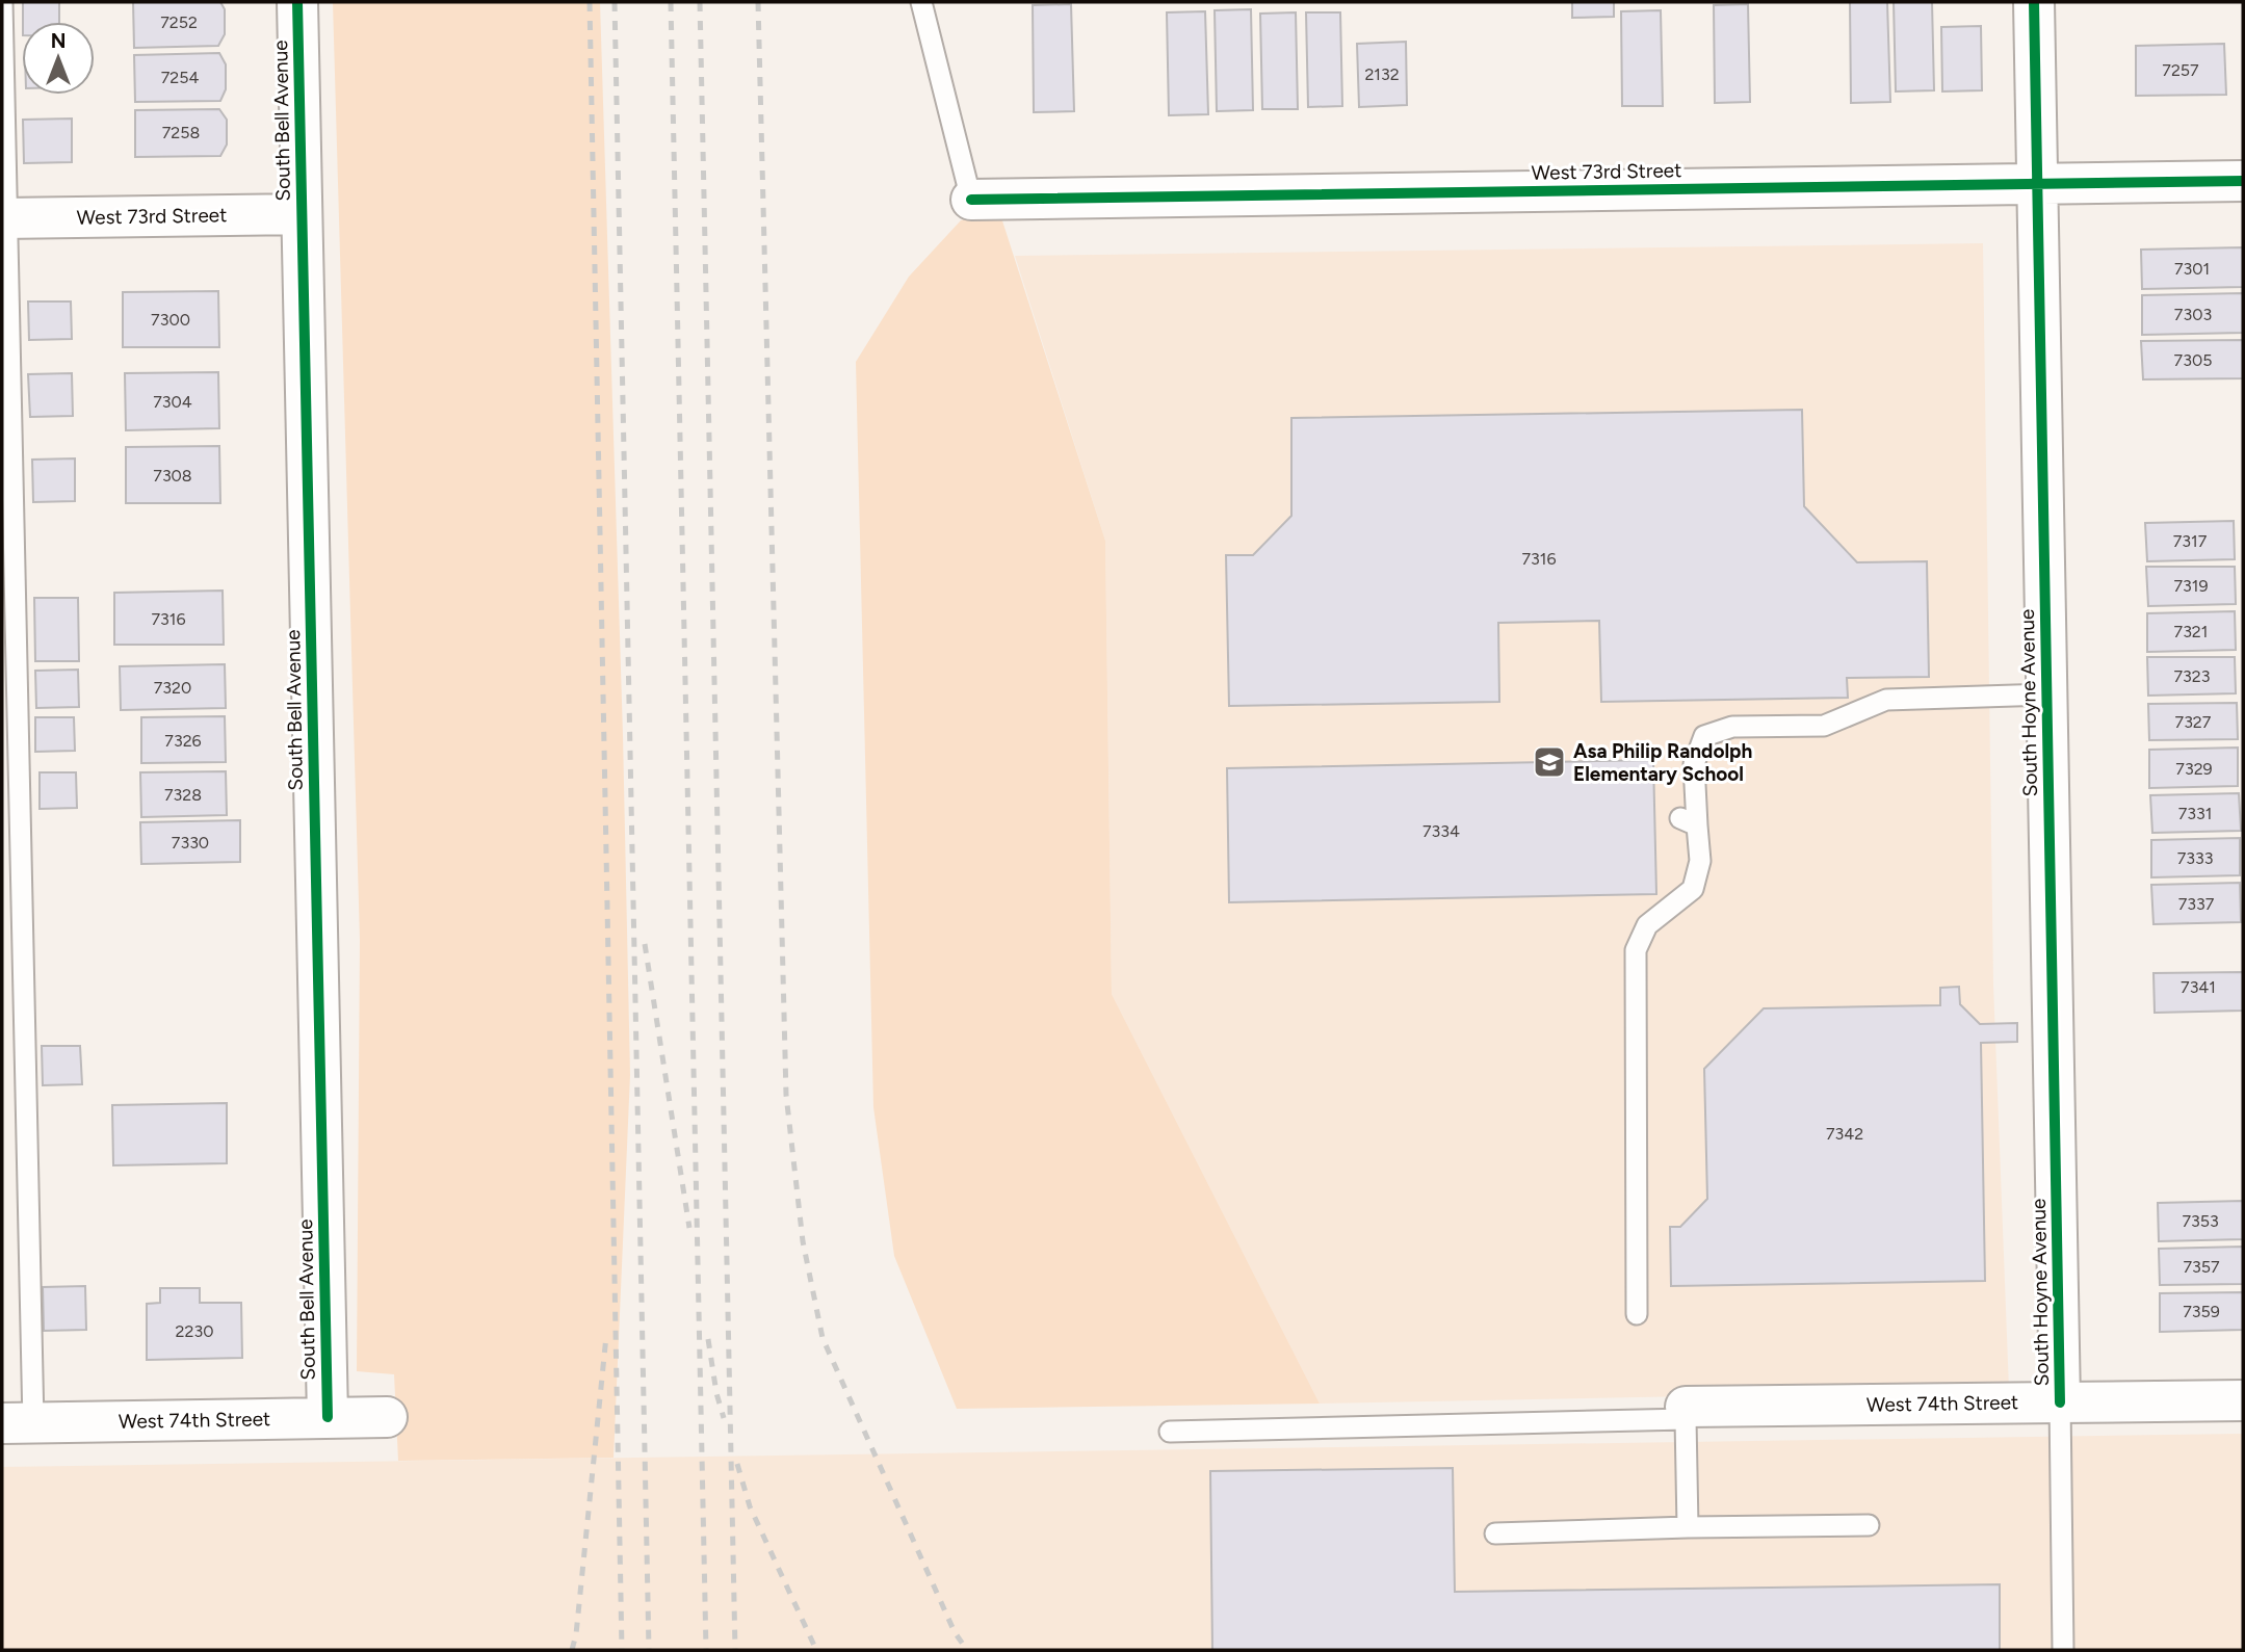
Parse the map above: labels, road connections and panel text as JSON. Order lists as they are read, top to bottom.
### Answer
{
  "streets": {
    "street": [
      "South Bell Avenue",
      "West 73rd Street",
      "South Hoyne Avenue",
      "West 74th Street"
    ]
  },
  "crossings": [
    ["South Bell Avenue", "West 73rd Street"],
    ["South Bell Avenue", "West 74th Street"],
    ["West 73rd Street", "South Hoyne Avenue"],
    ["South Hoyne Avenue", "West 74th Street"]
  ],
  "places": {
    "school or university": ["Asa Philip Randolph Elementary School"]
  },
  "house_numbers": [
    "7252",
    "7257",
    "2132",
    "7254",
    "7258",
    "7301",
    "7303",
    "7300",
    "7305",
    "7304",
    "7308",
    "7317",
    "7316",
    "7319",
    "7316",
    "7321",
    "7323",
    "7320",
    "7327",
    "7326",
    "7329",
    "7328",
    "7331",
    "7334",
    "7330",
    "7333",
    "7337",
    "7341",
    "7342",
    "7353",
    "7357",
    "7359",
    "2230"
  ],
  "north": "top"
}
